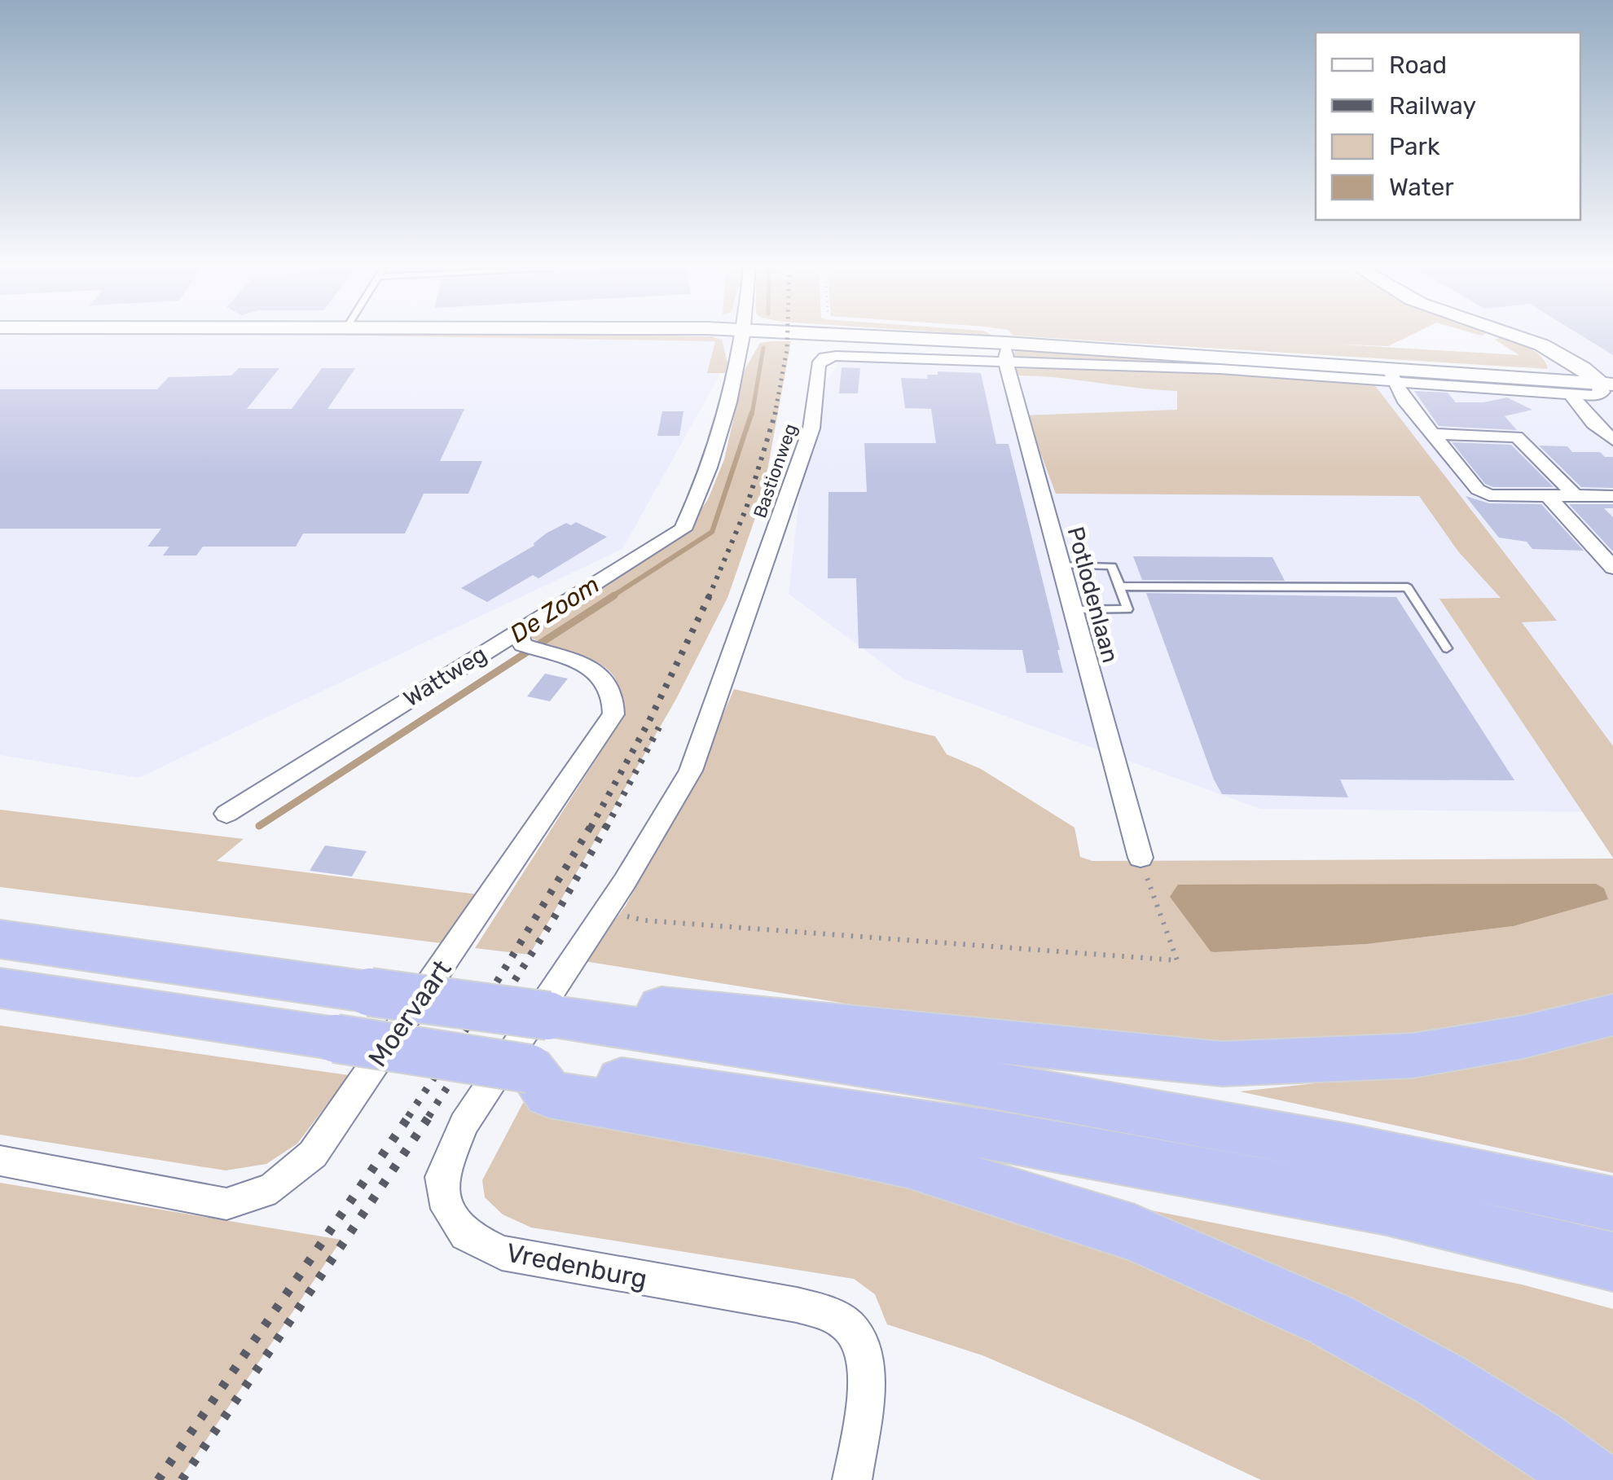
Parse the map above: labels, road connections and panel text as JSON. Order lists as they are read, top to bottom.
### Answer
{
  "streets": {
    "street": [
      "Bastionweg",
      "Potlodenlaan",
      "Wattweg",
      "Moervaart",
      "Vredenburg"
    ]
  },
  "crossings": [
    ["Bastionweg", "Potlodenlaan"],
    ["Bastionweg", "Vredenburg"],
    ["Wattweg", "Moervaart"]
  ],
  "water": ["De Zoom"],
  "legend": [
    "Road",
    "Railway",
    "Park",
    "Water"
  ]
}
